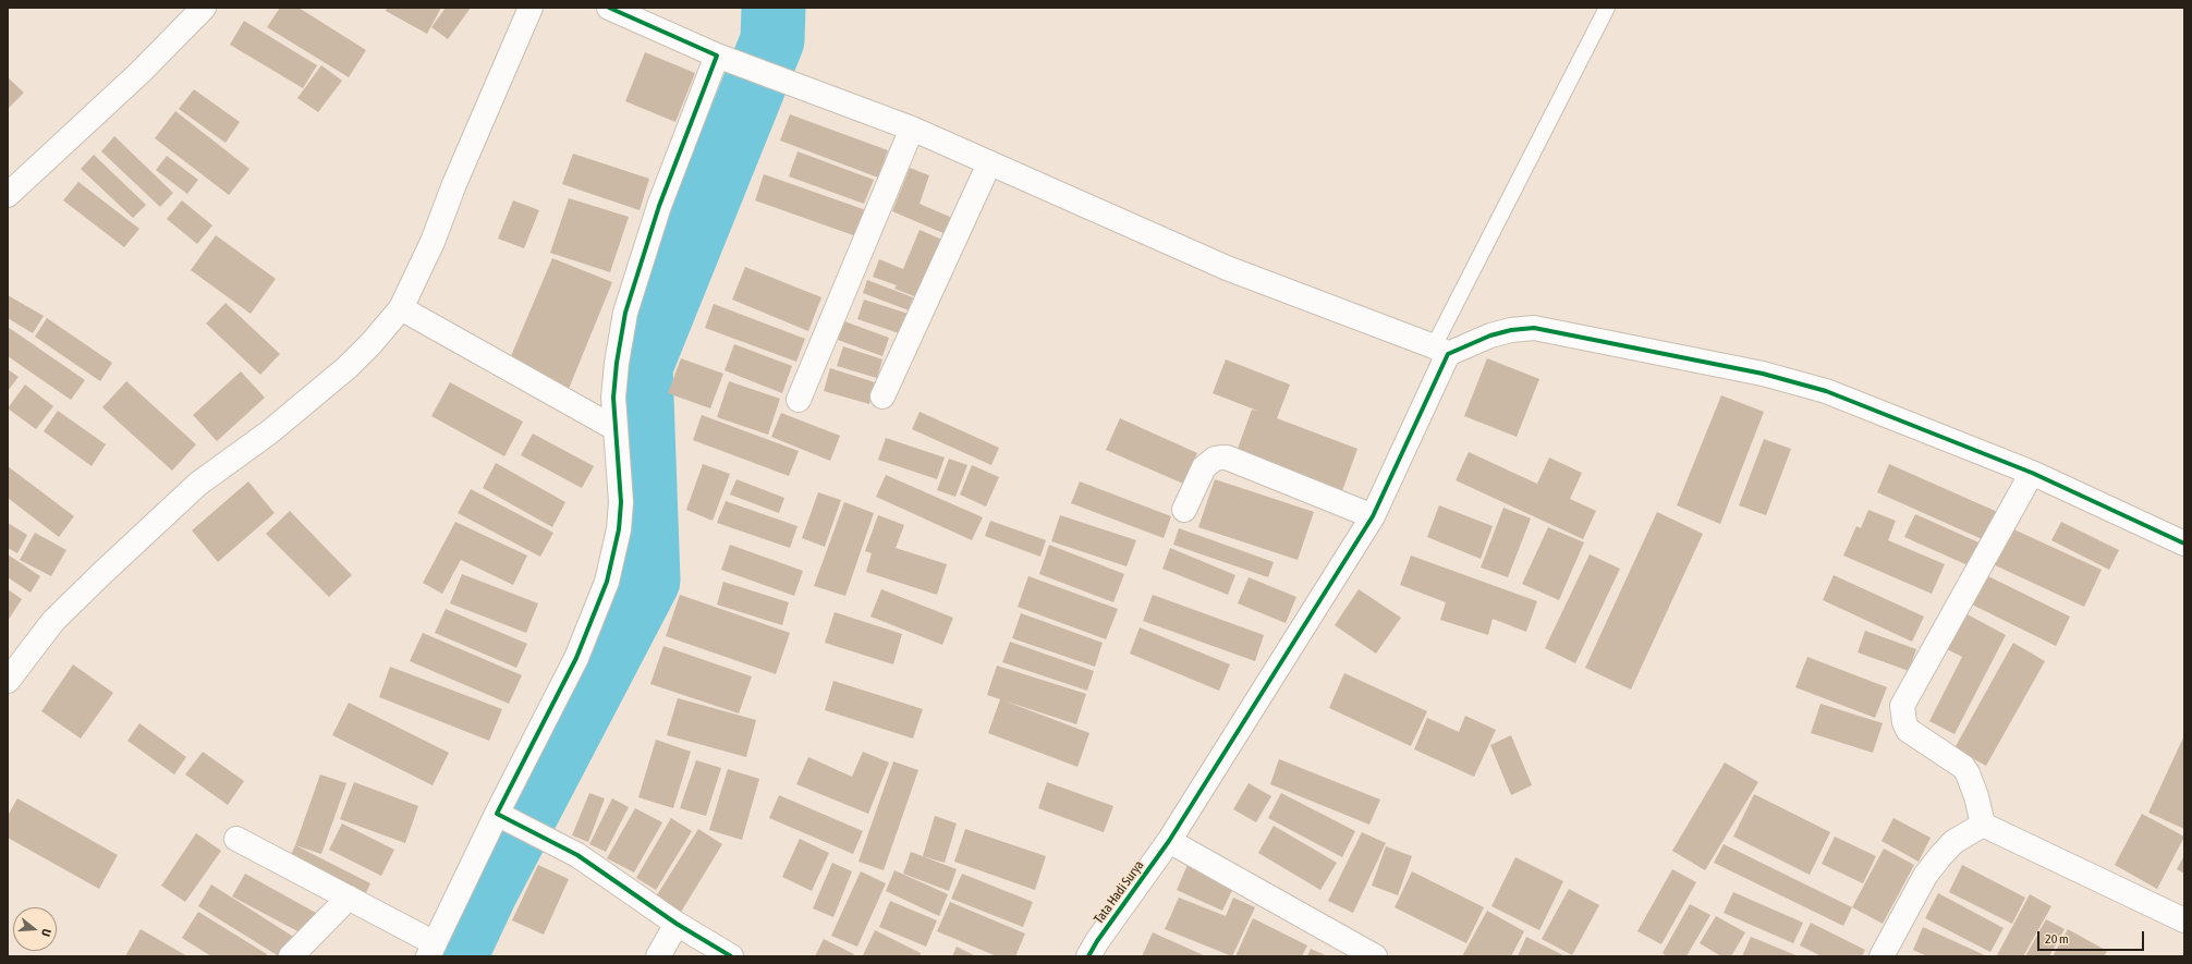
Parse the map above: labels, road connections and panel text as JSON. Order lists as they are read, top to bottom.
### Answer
{
  "streets": {
    "street": ["Tata Hadi Surya"]
  },
  "scale_bar": "20 m",
  "north": "right"
}
